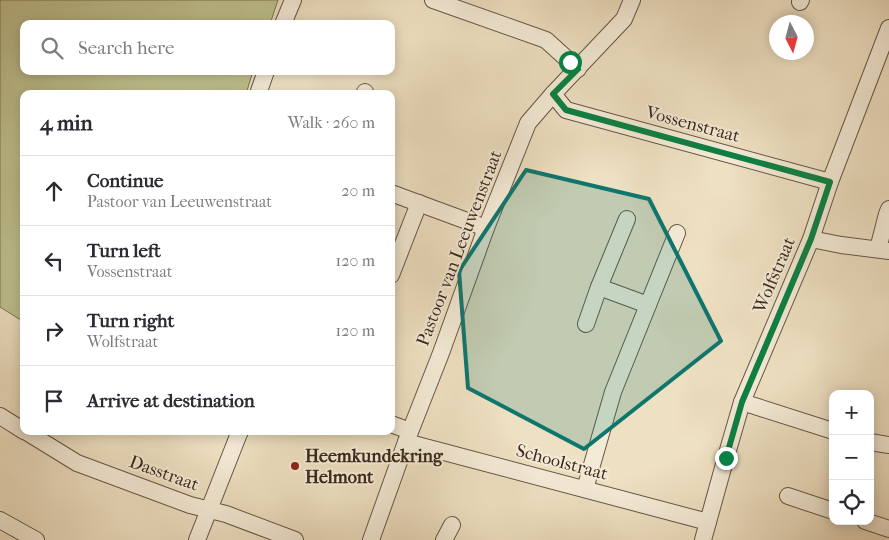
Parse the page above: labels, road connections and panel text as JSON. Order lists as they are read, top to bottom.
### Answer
{
  "streets": {
    "street": [
      "Vossenstraat",
      "Pastoor van Leeuwenstraat",
      "Wolfstraat",
      "Schoolstraat",
      "Dasstraat"
    ]
  },
  "crossings": [
    ["Vossenstraat", "Pastoor van Leeuwenstraat"],
    ["Vossenstraat", "Wolfstraat"],
    ["Pastoor van Leeuwenstraat", "Schoolstraat"],
    ["Wolfstraat", "Schoolstraat"]
  ],
  "places": ["Heemkundekring Helmont"],
  "north": "bottom",
  "page": {
    "search": "Search here",
    "heading": ["4 min", "Walk · 260 m"],
    "list": [
      ["Continue", "Pastoor van Leeuwenstraat", "20 m"],
      ["Turn left", "Vossenstraat", "120 m"],
      ["Turn right", "Wolfstraat", "120 m"],
      "Arrive at destination"
    ],
    "map_buttons": ["+", "−"]
  }
}
